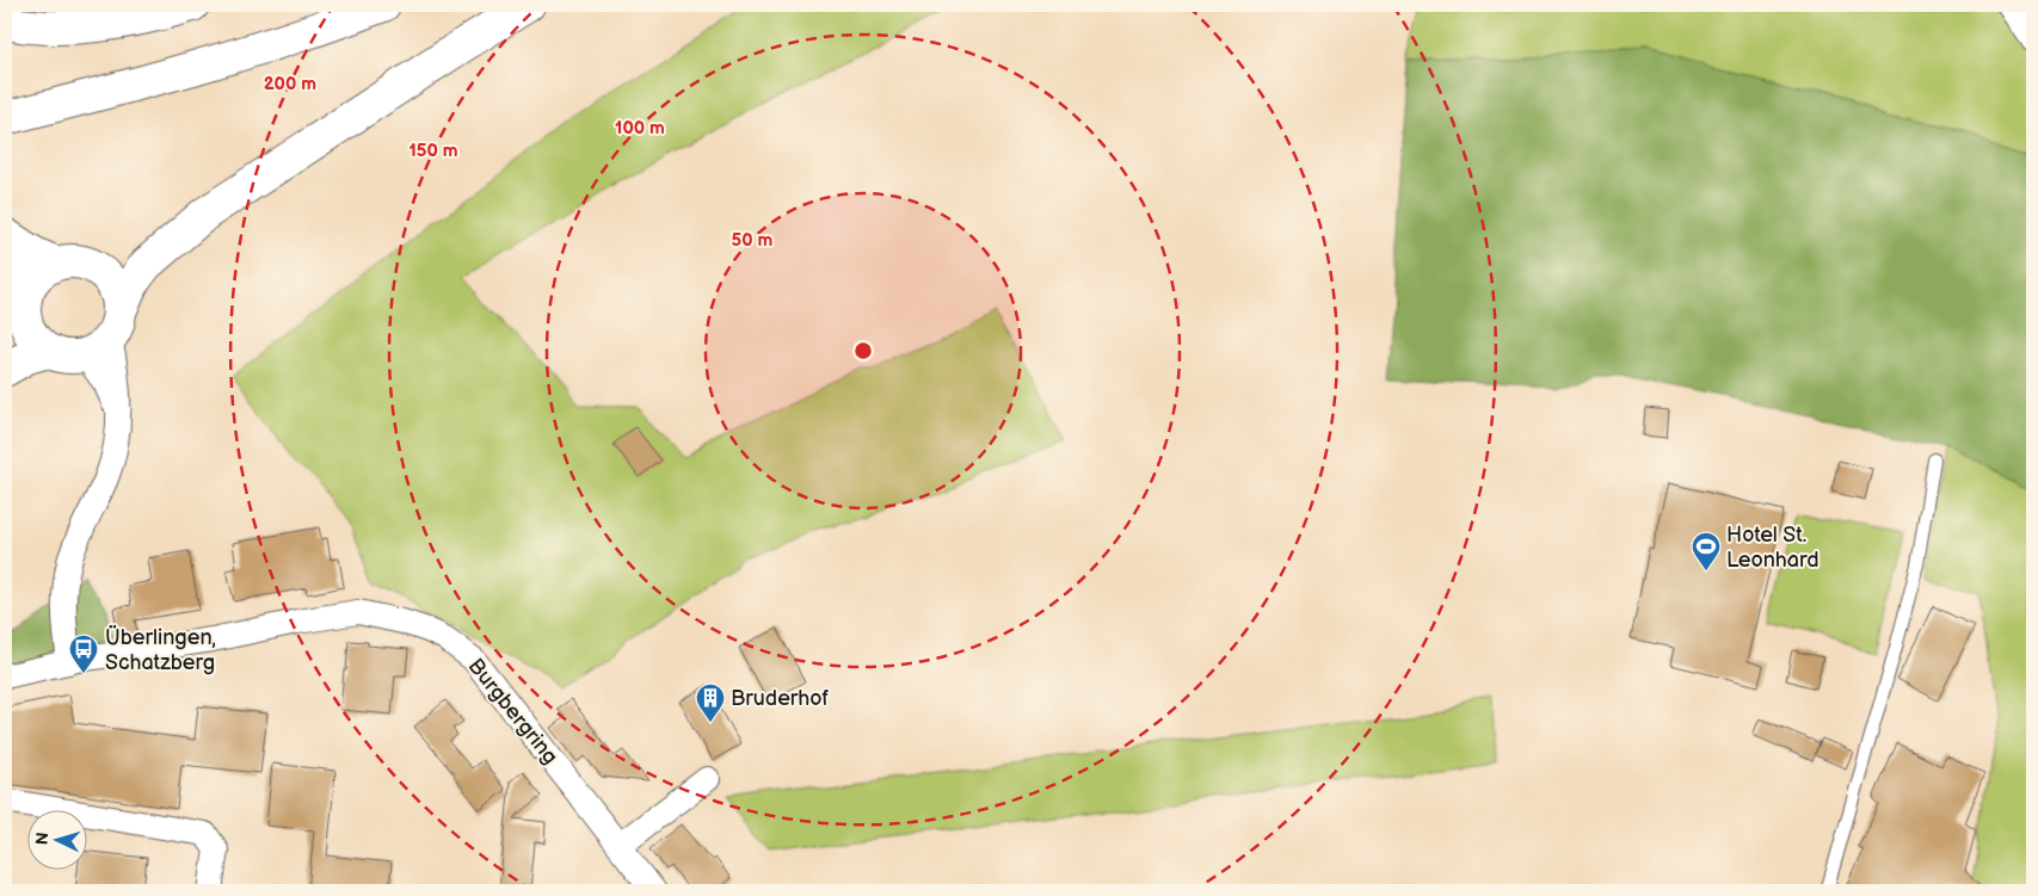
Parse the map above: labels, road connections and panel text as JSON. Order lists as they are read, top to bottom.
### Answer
{
  "streets": {
    "street": ["Burgbergring"]
  },
  "places": {
    "sports": ["Hotel St. Leonhard"],
    "bus stop": ["Überlingen, Schatzberg"],
    "building": ["Bruderhof"]
  },
  "north": "left",
  "rings": [
    "200 m",
    "100 m",
    "150 m",
    "50 m"
  ]
}
